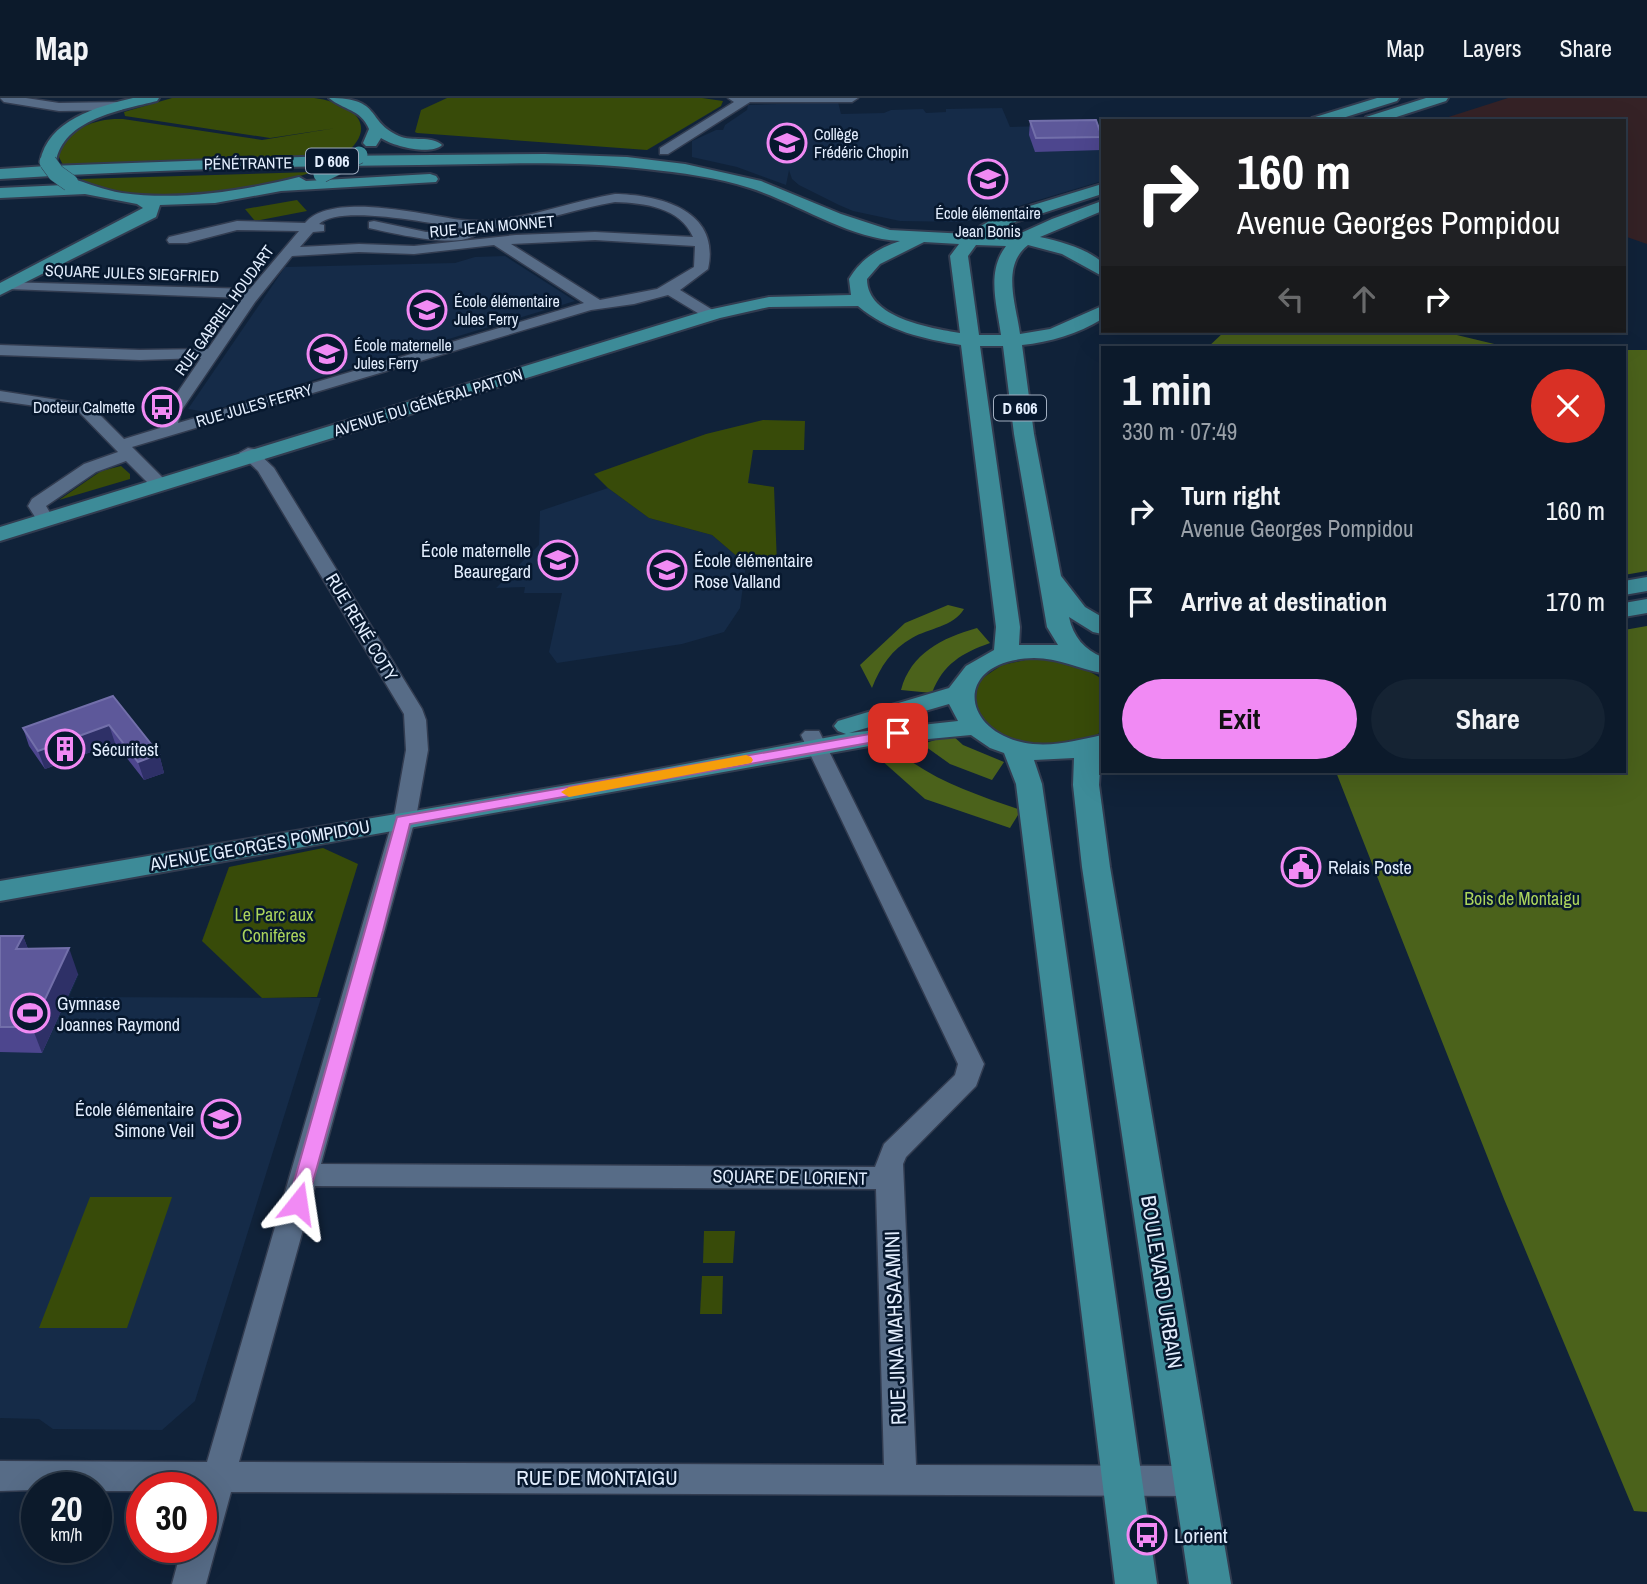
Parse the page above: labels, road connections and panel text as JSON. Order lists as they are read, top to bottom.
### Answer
{
  "streets": {
    "main road": [
      "D 606",
      "PÉNÉTRANTE",
      "AVENUE DU GÉNÉRAL PATTON",
      "AVENUE GEORGES POMPIDOU",
      "BOULEVARD URBAIN"
    ],
    "street": [
      "RUE JEAN MONNET",
      "SQUARE JULES SIEGFRIED",
      "RUE GABRIEL HOUDART",
      "RUE JULES FERRY",
      "RUE RENÉ COTY",
      "SQUARE DE LORIENT",
      "RUE JINA MAHSA AMINI",
      "RUE DE MONTAIGU"
    ]
  },
  "crossings": [
    ["D 606", "PÉNÉTRANTE"],
    ["RUE JEAN MONNET", "RUE GABRIEL HOUDART"],
    ["SQUARE JULES SIEGFRIED", "RUE GABRIEL HOUDART"],
    ["RUE GABRIEL HOUDART", "RUE JULES FERRY"],
    ["AVENUE DU GÉNÉRAL PATTON", "RUE JULES FERRY"],
    ["AVENUE DU GÉNÉRAL PATTON", "RUE RENÉ COTY"],
    ["RUE RENÉ COTY", "AVENUE GEORGES POMPIDOU"],
    ["AVENUE GEORGES POMPIDOU", "SQUARE DE LORIENT"],
    ["SQUARE DE LORIENT", "RUE JINA MAHSA AMINI"],
    ["BOULEVARD URBAIN", "RUE DE MONTAIGU"],
    ["RUE JINA MAHSA AMINI", "RUE DE MONTAIGU"]
  ],
  "parks": ["Bois de Montaigu", "Le Parc aux Conifères"],
  "places": {
    "school or university": [
      "Collège Frédéric Chopin",
      "École élémentaire Jean Bonis",
      "École élémentaire Jules Ferry",
      "École maternelle Jules Ferry",
      "École maternelle Beauregard",
      "École élémentaire Rose Valland",
      "École élémentaire Simone Veil"
    ],
    "bus stop": ["Docteur Calmette", "Lorient"],
    "building": ["Sécuritest"],
    "public building": ["Relais Poste"],
    "sports": ["Gymnase Joannes Raymond"]
  },
  "page": {
    "header": "Map",
    "nav": ["Map", "Layers", "Share"],
    "turn": ["160 m", "Avenue Georges Pompidou"],
    "heading": ["1 min", "330 m · 07:49"],
    "list": [
      {
        "name": "Turn right",
        "note": "Avenue Georges Pompidou",
        "value": "160 m"
      },
      {
        "name": "Arrive at destination",
        "value": "170 m"
      }
    ],
    "buttons": ["Exit", "Share"],
    "speed": "20 km/h",
    "limit": "30"
  }
}
